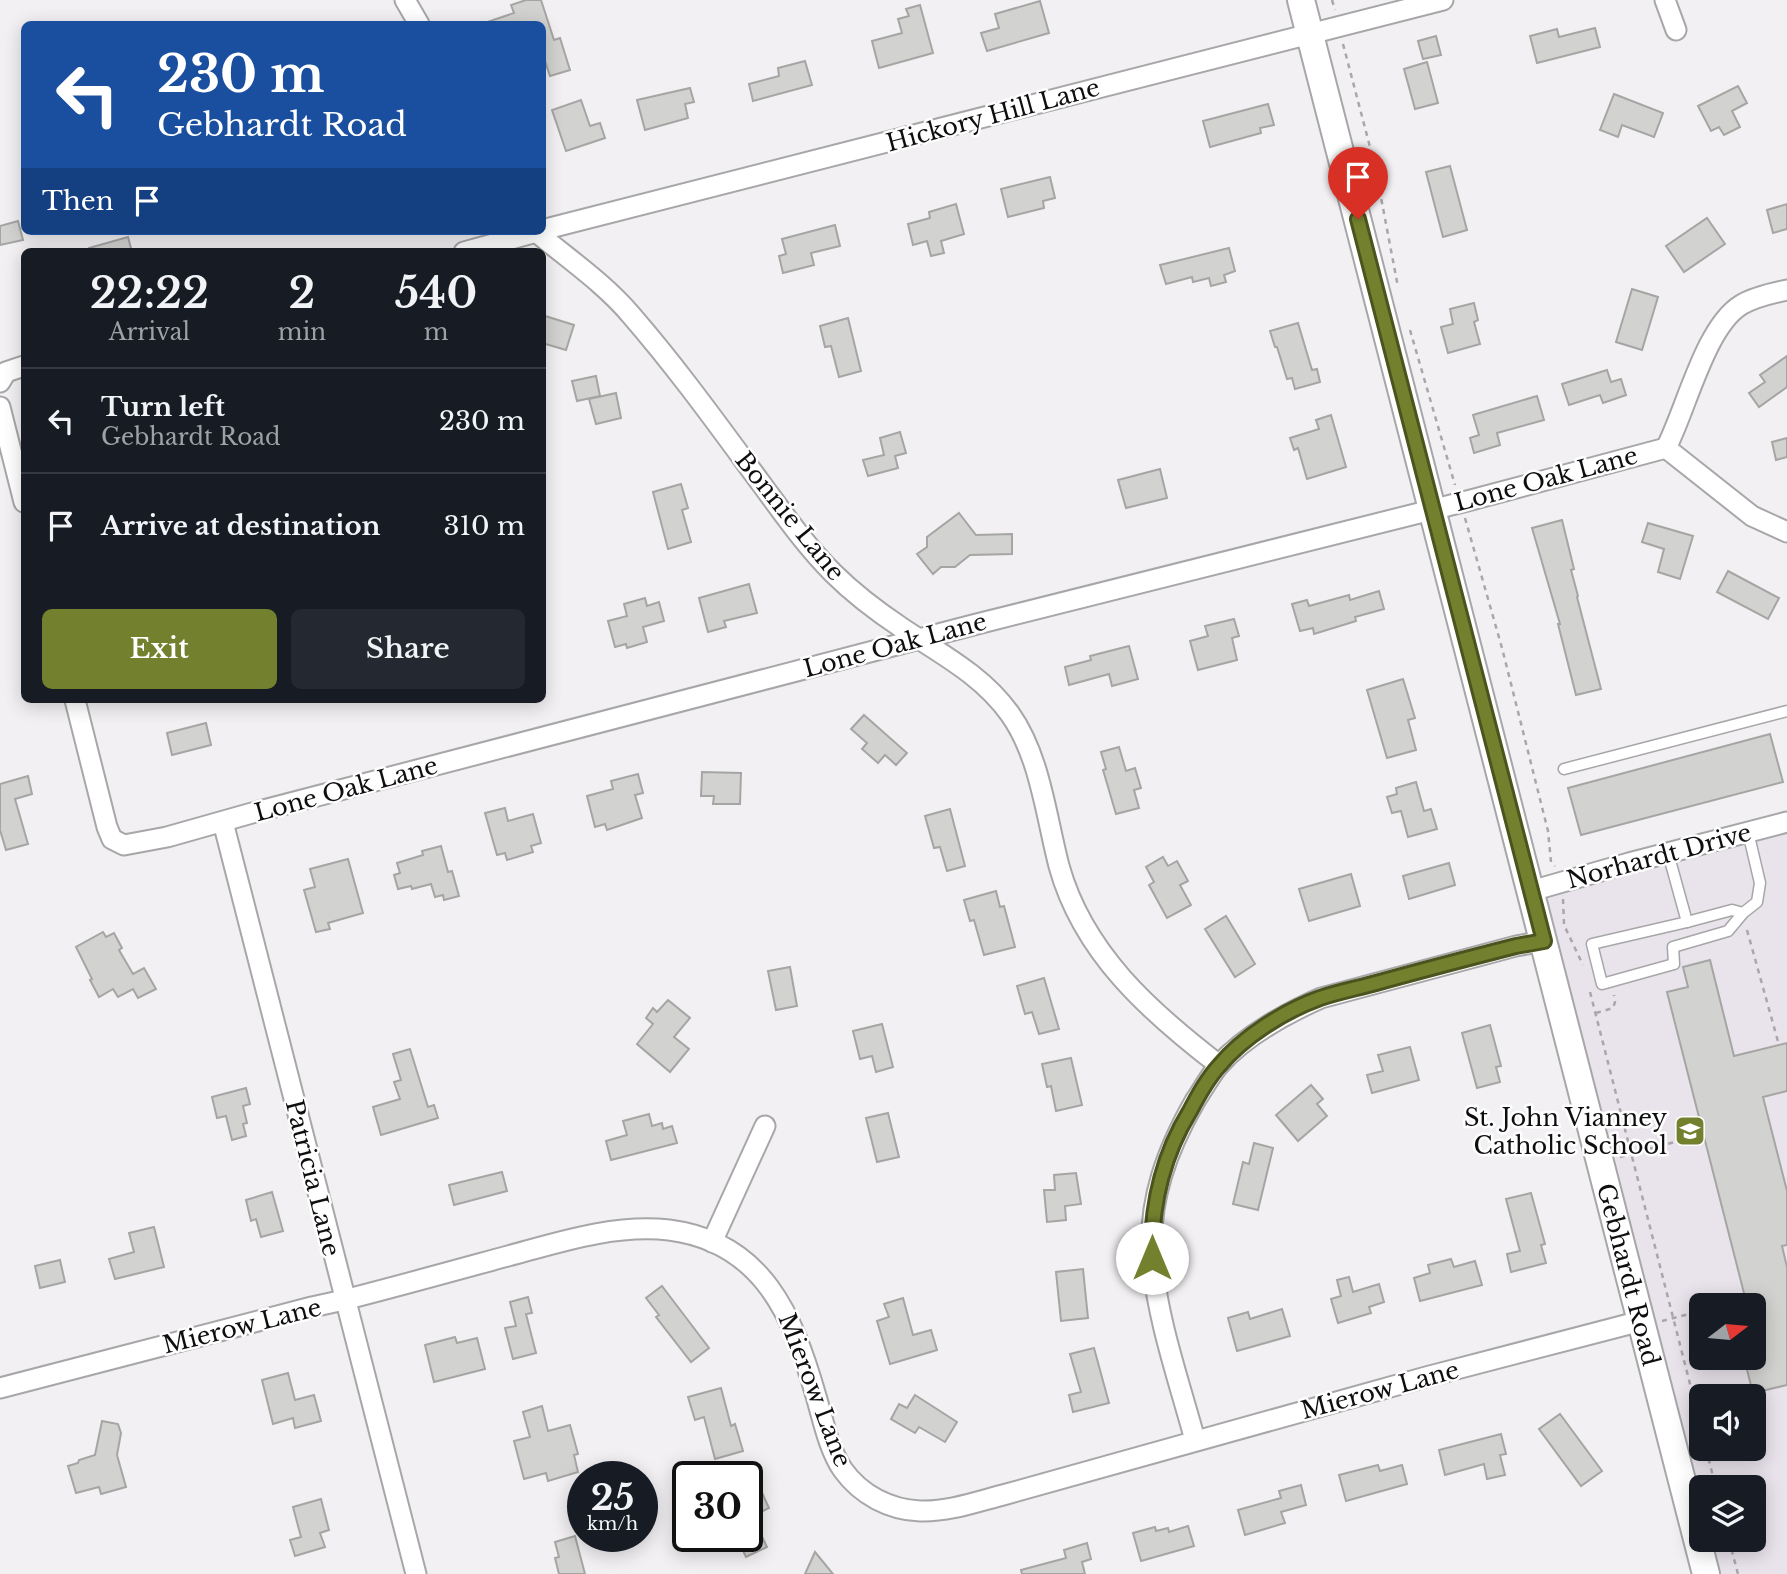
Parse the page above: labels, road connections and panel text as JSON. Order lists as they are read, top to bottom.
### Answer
{
  "streets": {
    "street": [
      "Hickory Hill Lane",
      "Lone Oak Lane",
      "Bonnie Lane",
      "Norhardt Drive",
      "Patricia Lane",
      "Gebhardt Road",
      "Mierow Lane"
    ]
  },
  "crossings": [
    ["Hickory Hill Lane", "Gebhardt Road"],
    ["Lone Oak Lane", "Bonnie Lane"],
    ["Lone Oak Lane", "Patricia Lane"],
    ["Lone Oak Lane", "Gebhardt Road"],
    ["Norhardt Drive", "Gebhardt Road"],
    ["Patricia Lane", "Mierow Lane"],
    ["Gebhardt Road", "Mierow Lane"]
  ],
  "places": {
    "school or university": ["St. John Vianney Catholic School"]
  },
  "north": "right",
  "page": {
    "turn": ["230 m", "Gebhardt Road"],
    "then": "Then",
    "eta": [
      "22:22",
      "Arrival",
      "2",
      "min",
      "540",
      "m"
    ],
    "list": [
      {
        "name": "Turn left",
        "note": "Gebhardt Road",
        "value": "230 m"
      },
      {
        "name": "Arrive at destination",
        "value": "310 m"
      }
    ],
    "buttons": ["Exit", "Share"],
    "speed": "25 km/h",
    "limit": "30"
  }
}
